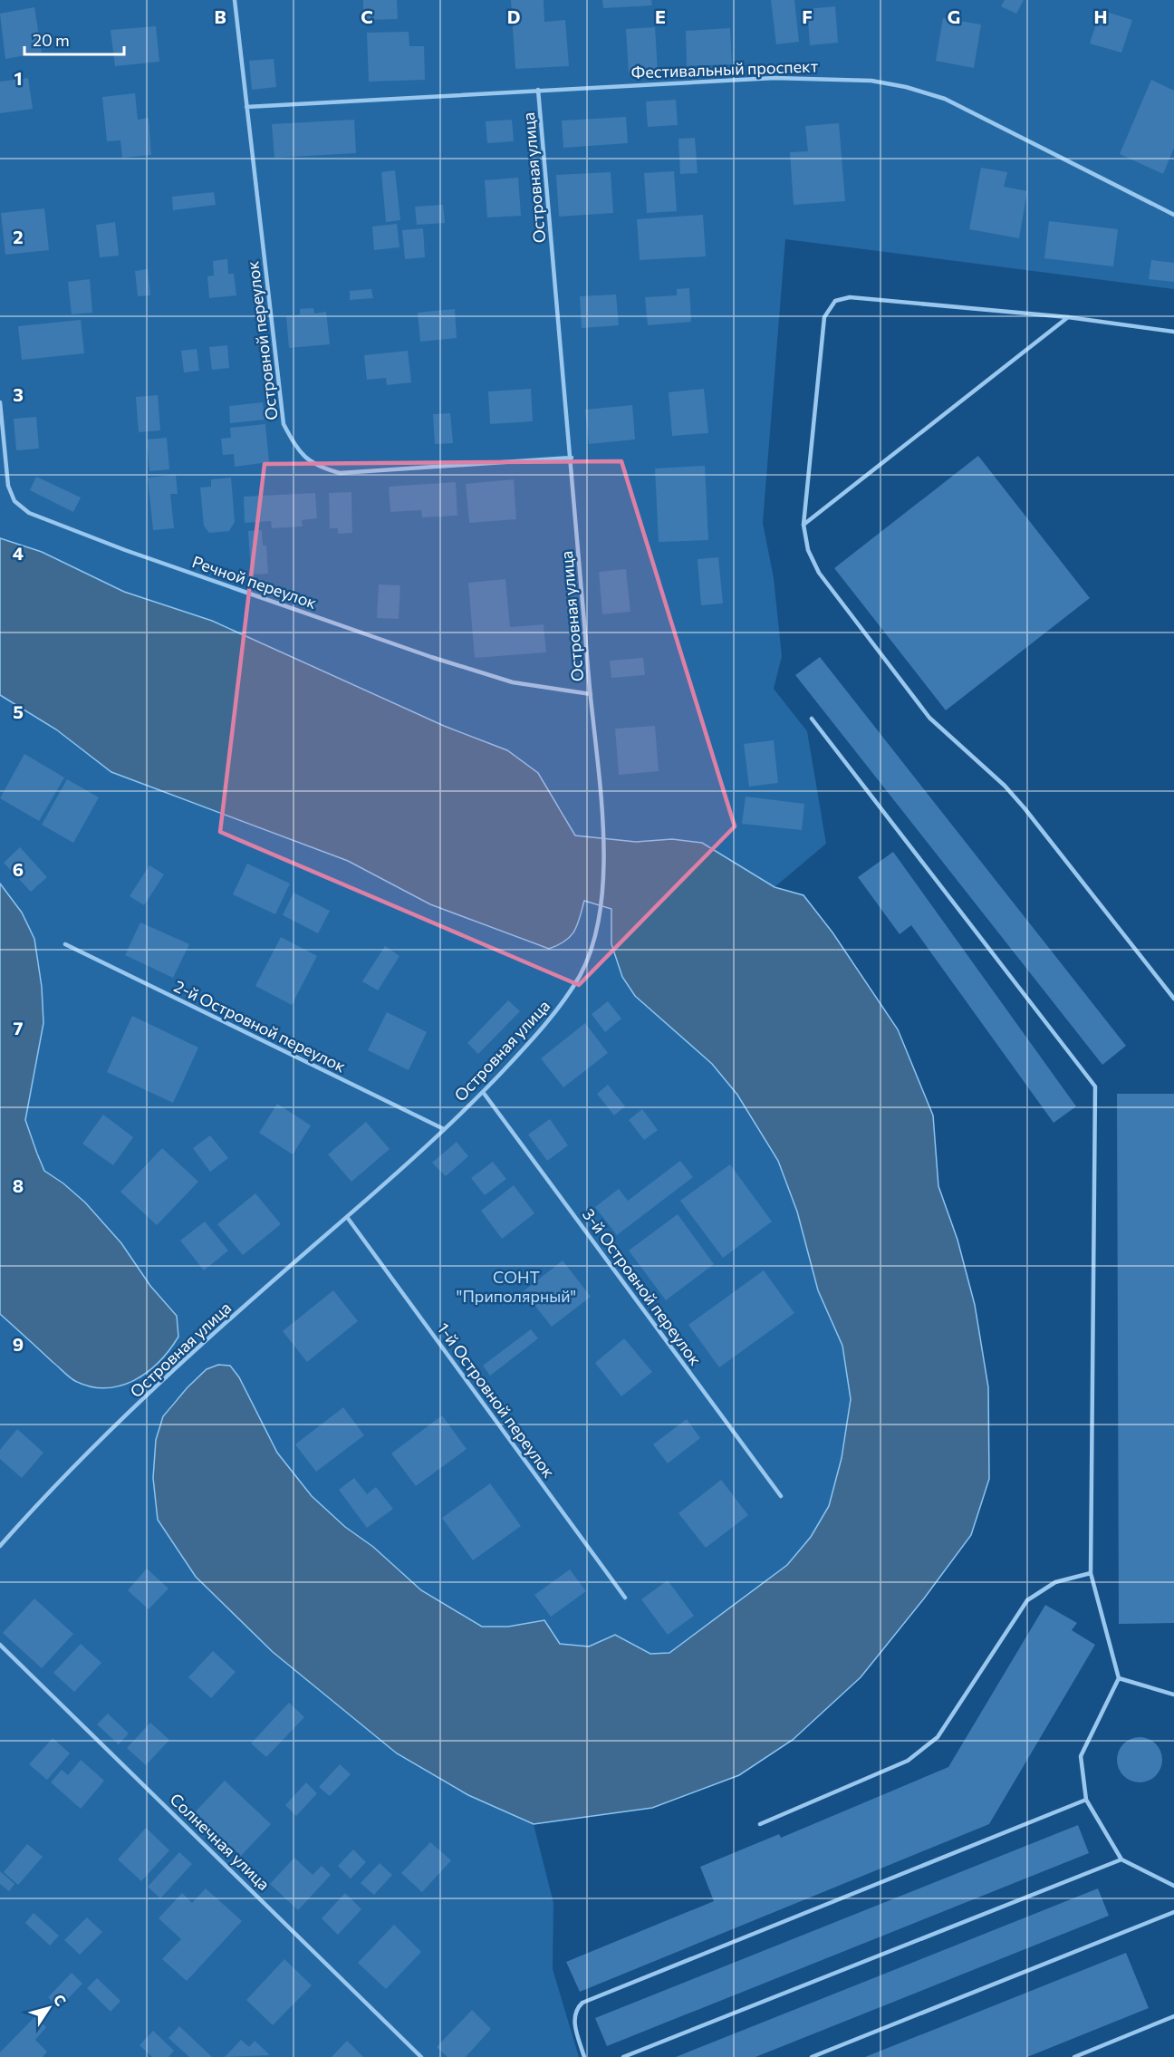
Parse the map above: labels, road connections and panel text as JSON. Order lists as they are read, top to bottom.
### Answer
{
  "streets": {
    "lane": [
      "Фестивальный проспект",
      "Островная улица",
      "Островной переулок",
      "Речной переулок",
      "2-й Островной переулок",
      "3-й Островной переулок",
      "1-й Островной переулок",
      "Солнечная улица"
    ]
  },
  "crossings": [
    ["Фестивальный проспект", "Островная улица"],
    ["Фестивальный проспект", "Островной переулок"],
    ["Островная улица", "Островной переулок"],
    ["Островная улица", "Речной переулок"],
    ["Островная улица", "2-й Островной переулок"],
    ["Островная улица", "3-й Островной переулок"],
    ["Островная улица", "1-й Островной переулок"]
  ],
  "parks": ["СОНТ \"Приполярный\""],
  "scale_bar": "20 m",
  "north": "top right",
  "grid": {
    "columns": [
      "B",
      "C",
      "D",
      "E",
      "F",
      "G",
      "H"
    ],
    "rows": [
      "1",
      "2",
      "3",
      "4",
      "5",
      "6",
      "7",
      "8",
      "9"
    ]
  }
}
